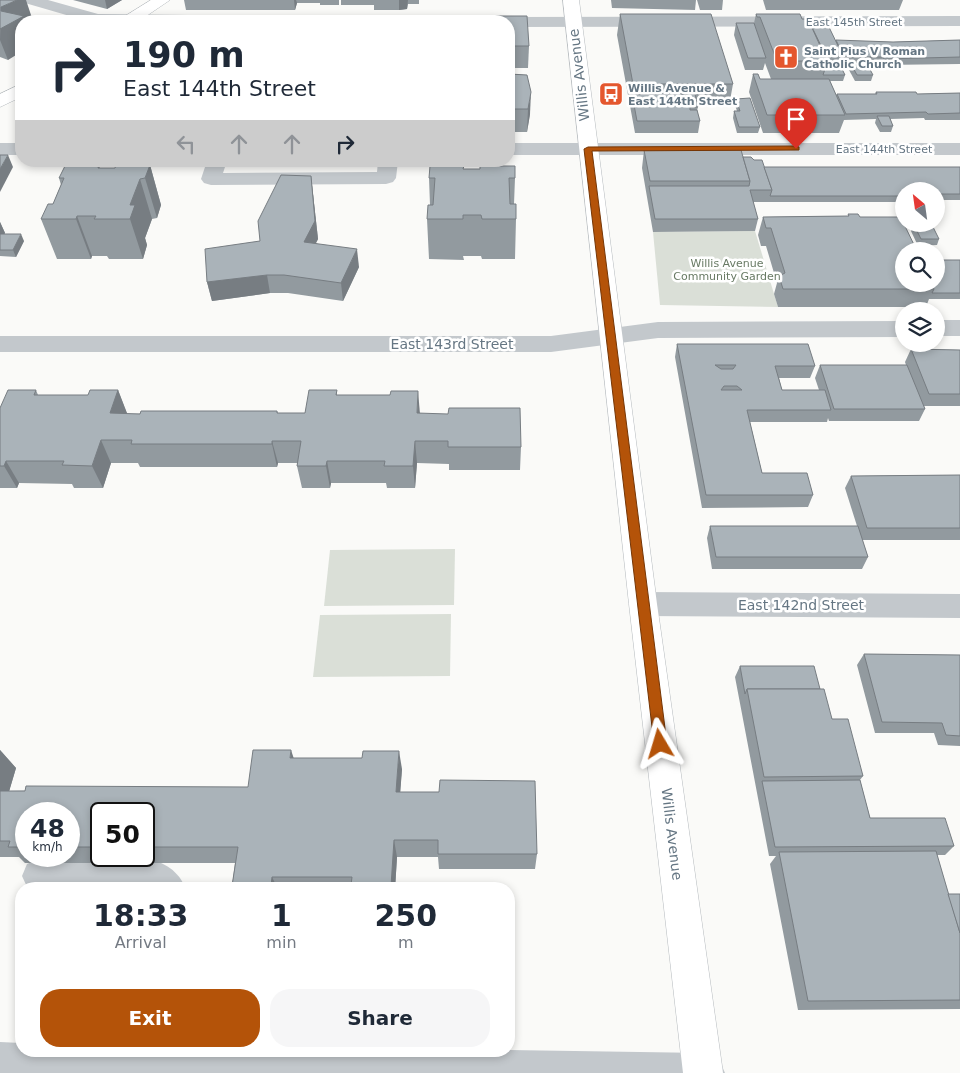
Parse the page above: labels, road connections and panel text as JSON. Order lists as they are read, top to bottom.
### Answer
{
  "streets": {
    "main road": ["Willis Avenue"],
    "street": [
      "East 145th Street",
      "East 144th Street",
      "East 143rd Street",
      "East 142nd Street"
    ]
  },
  "crossings": [
    ["East 145th Street", "Willis Avenue"],
    ["Willis Avenue", "East 144th Street"],
    ["Willis Avenue", "East 143rd Street"],
    ["Willis Avenue", "East 142nd Street"]
  ],
  "parks": ["Willis Avenue Community Garden"],
  "places": {
    "church": ["Saint Pius V Roman Catholic Church"],
    "bus stop": ["Willis Avenue & East 144th Street"]
  },
  "north": "top left",
  "page": {
    "turn": ["190 m", "East 144th Street"],
    "speed": "48 km/h",
    "limit": "50",
    "eta": [
      "18:33",
      "Arrival",
      "1",
      "min",
      "250",
      "m"
    ],
    "buttons": ["Exit", "Share"]
  }
}
